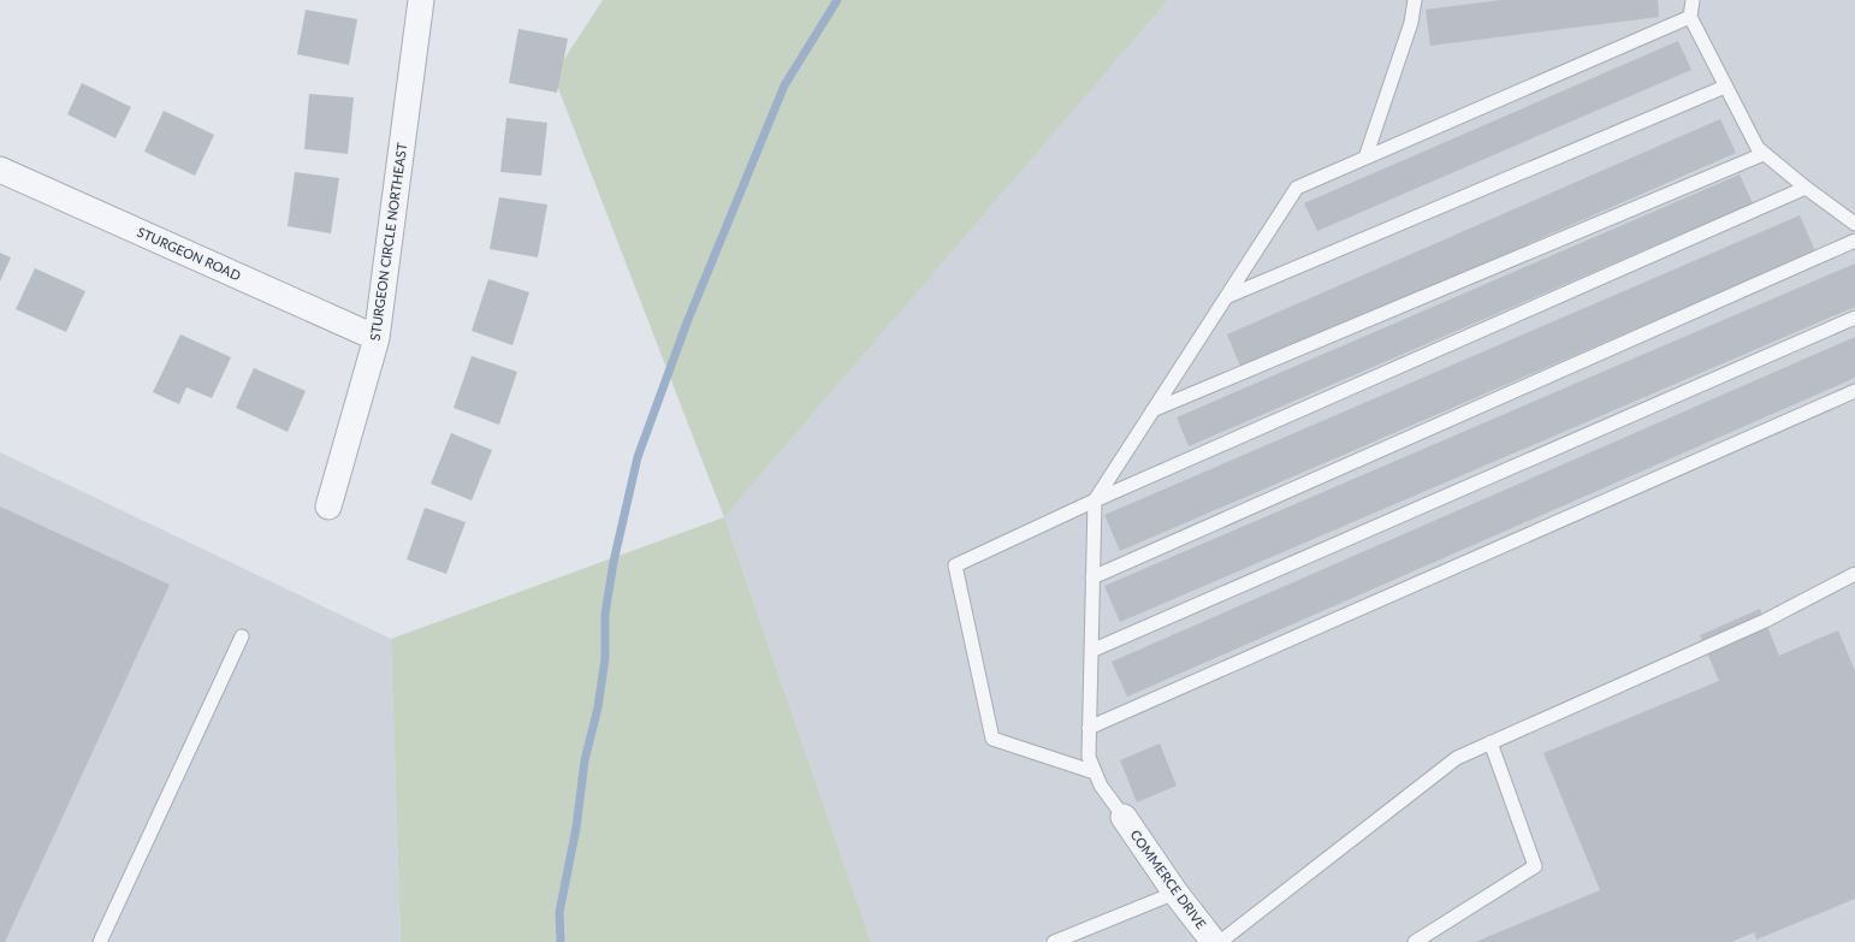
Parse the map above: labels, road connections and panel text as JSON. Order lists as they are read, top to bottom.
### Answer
{
  "streets": {
    "street": ["STURGEON CIRCLE NORTHEAST", "STURGEON ROAD", "COMMERCE DRIVE"]
  },
  "crossings": [
    ["STURGEON CIRCLE NORTHEAST", "STURGEON ROAD"]
  ]
}
